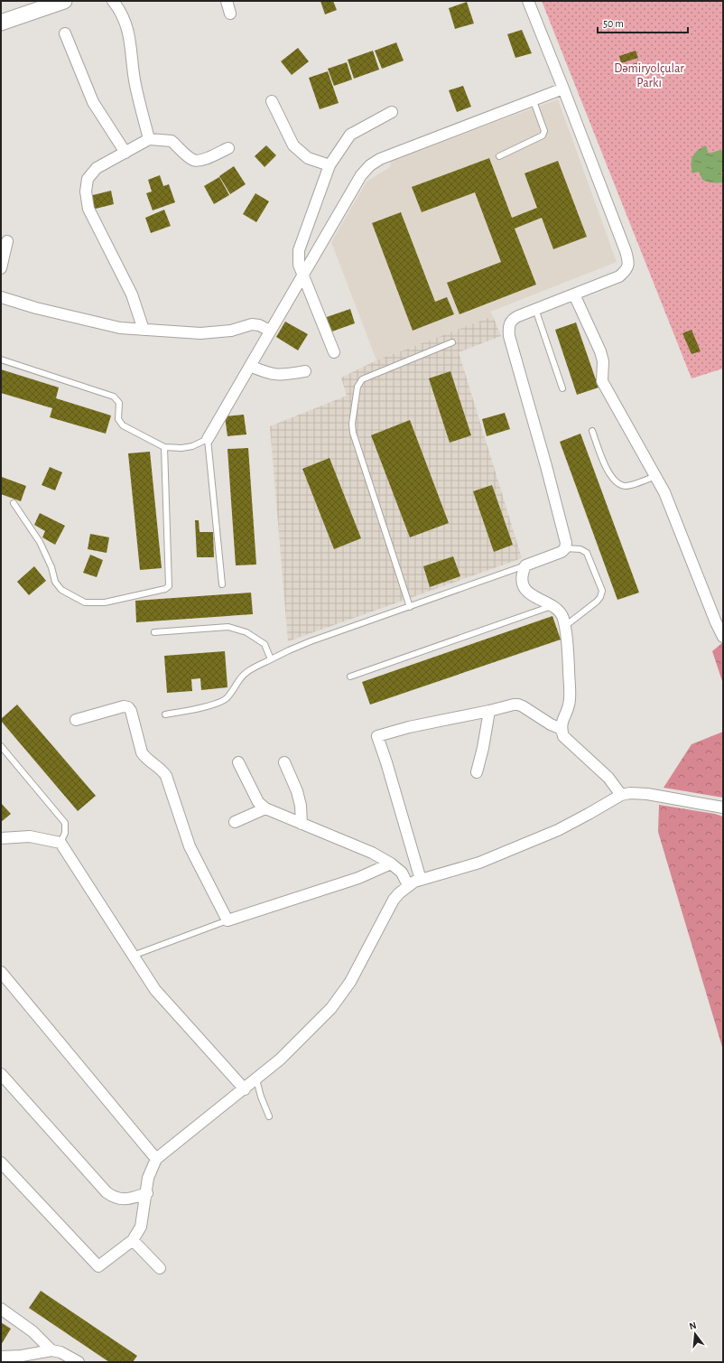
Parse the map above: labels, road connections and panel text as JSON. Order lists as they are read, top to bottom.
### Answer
{
  "parks": ["Dəmiryolçular Parkı"],
  "scale_bar": "50 m",
  "north": "top"
}
